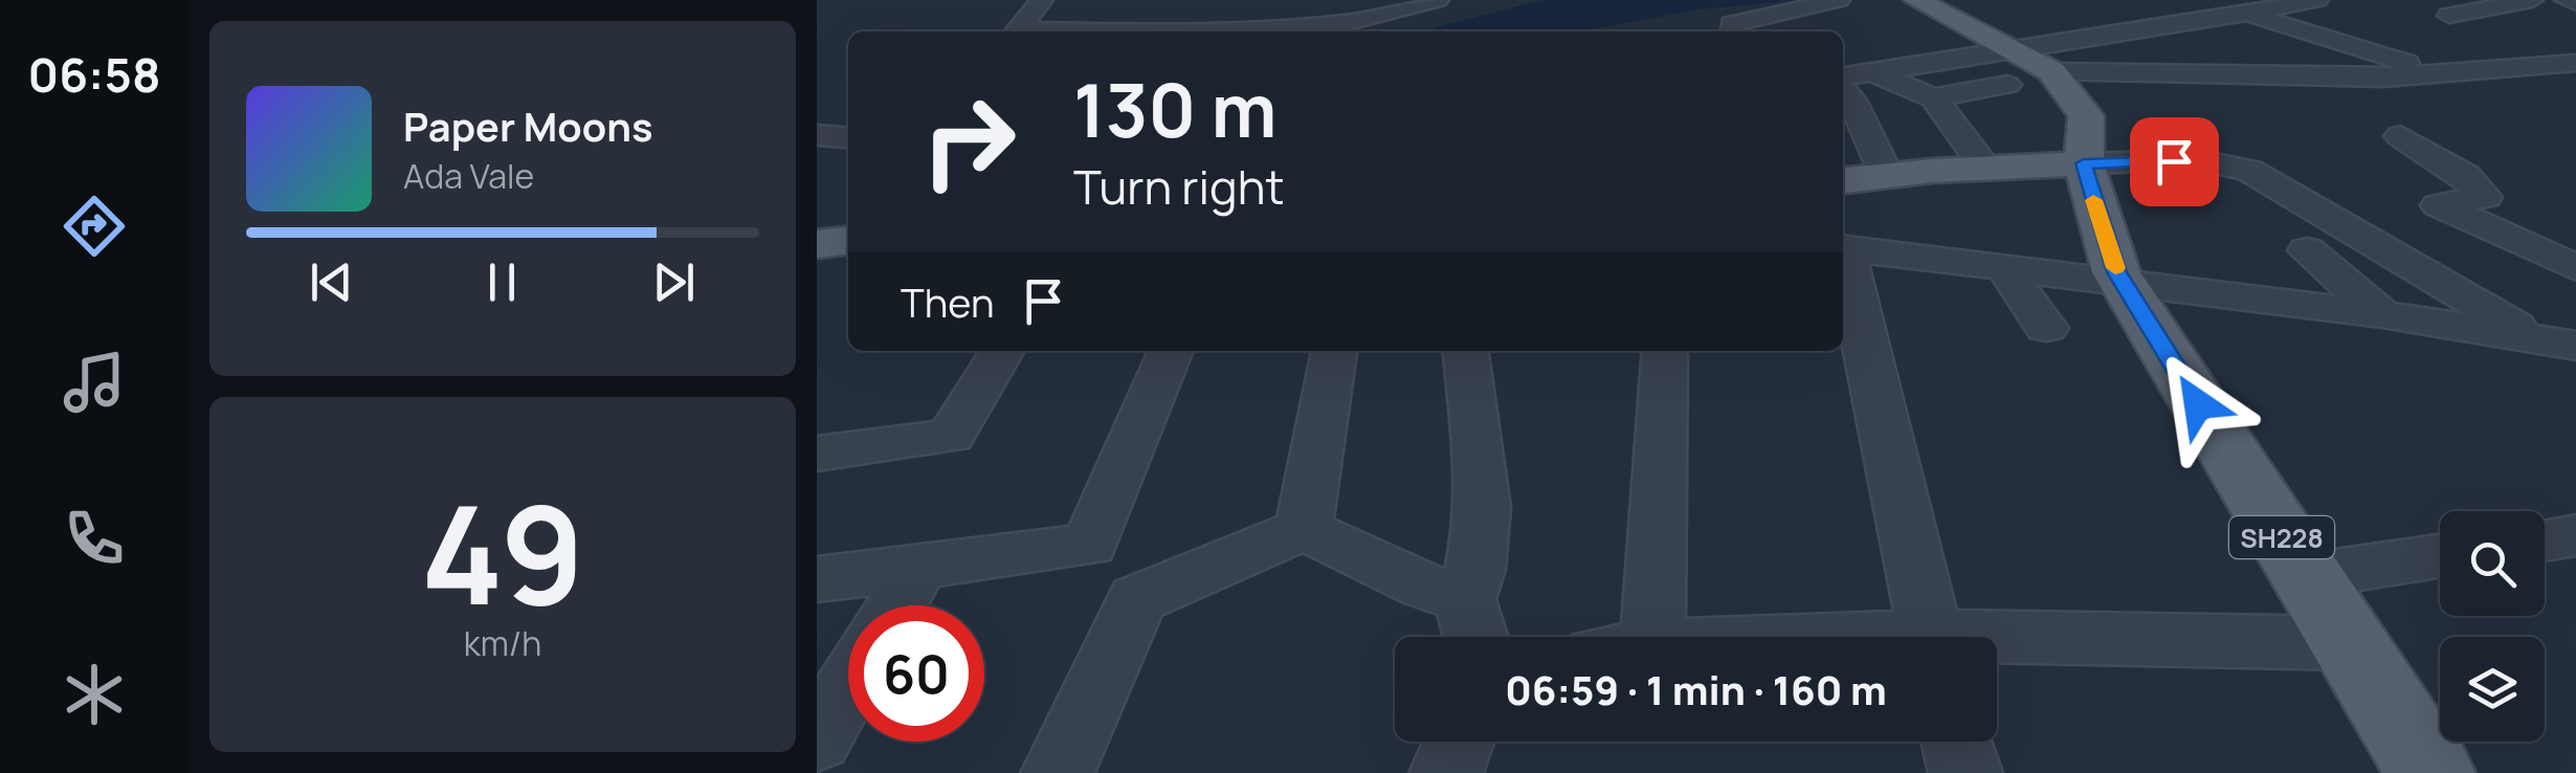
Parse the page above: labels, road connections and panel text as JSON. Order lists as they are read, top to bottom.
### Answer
{
  "streets": {
    "main road": ["SH228"]
  },
  "page": {
    "tabs": "06:58",
    "turn": ["130 m", "Turn right"],
    "song": ["Paper Moons", "Ada Vale"],
    "then": "Then",
    "tile": ["49", "km/h"],
    "limit": "60",
    "trip": "06:59 · 1 min · 160 m"
  }
}
